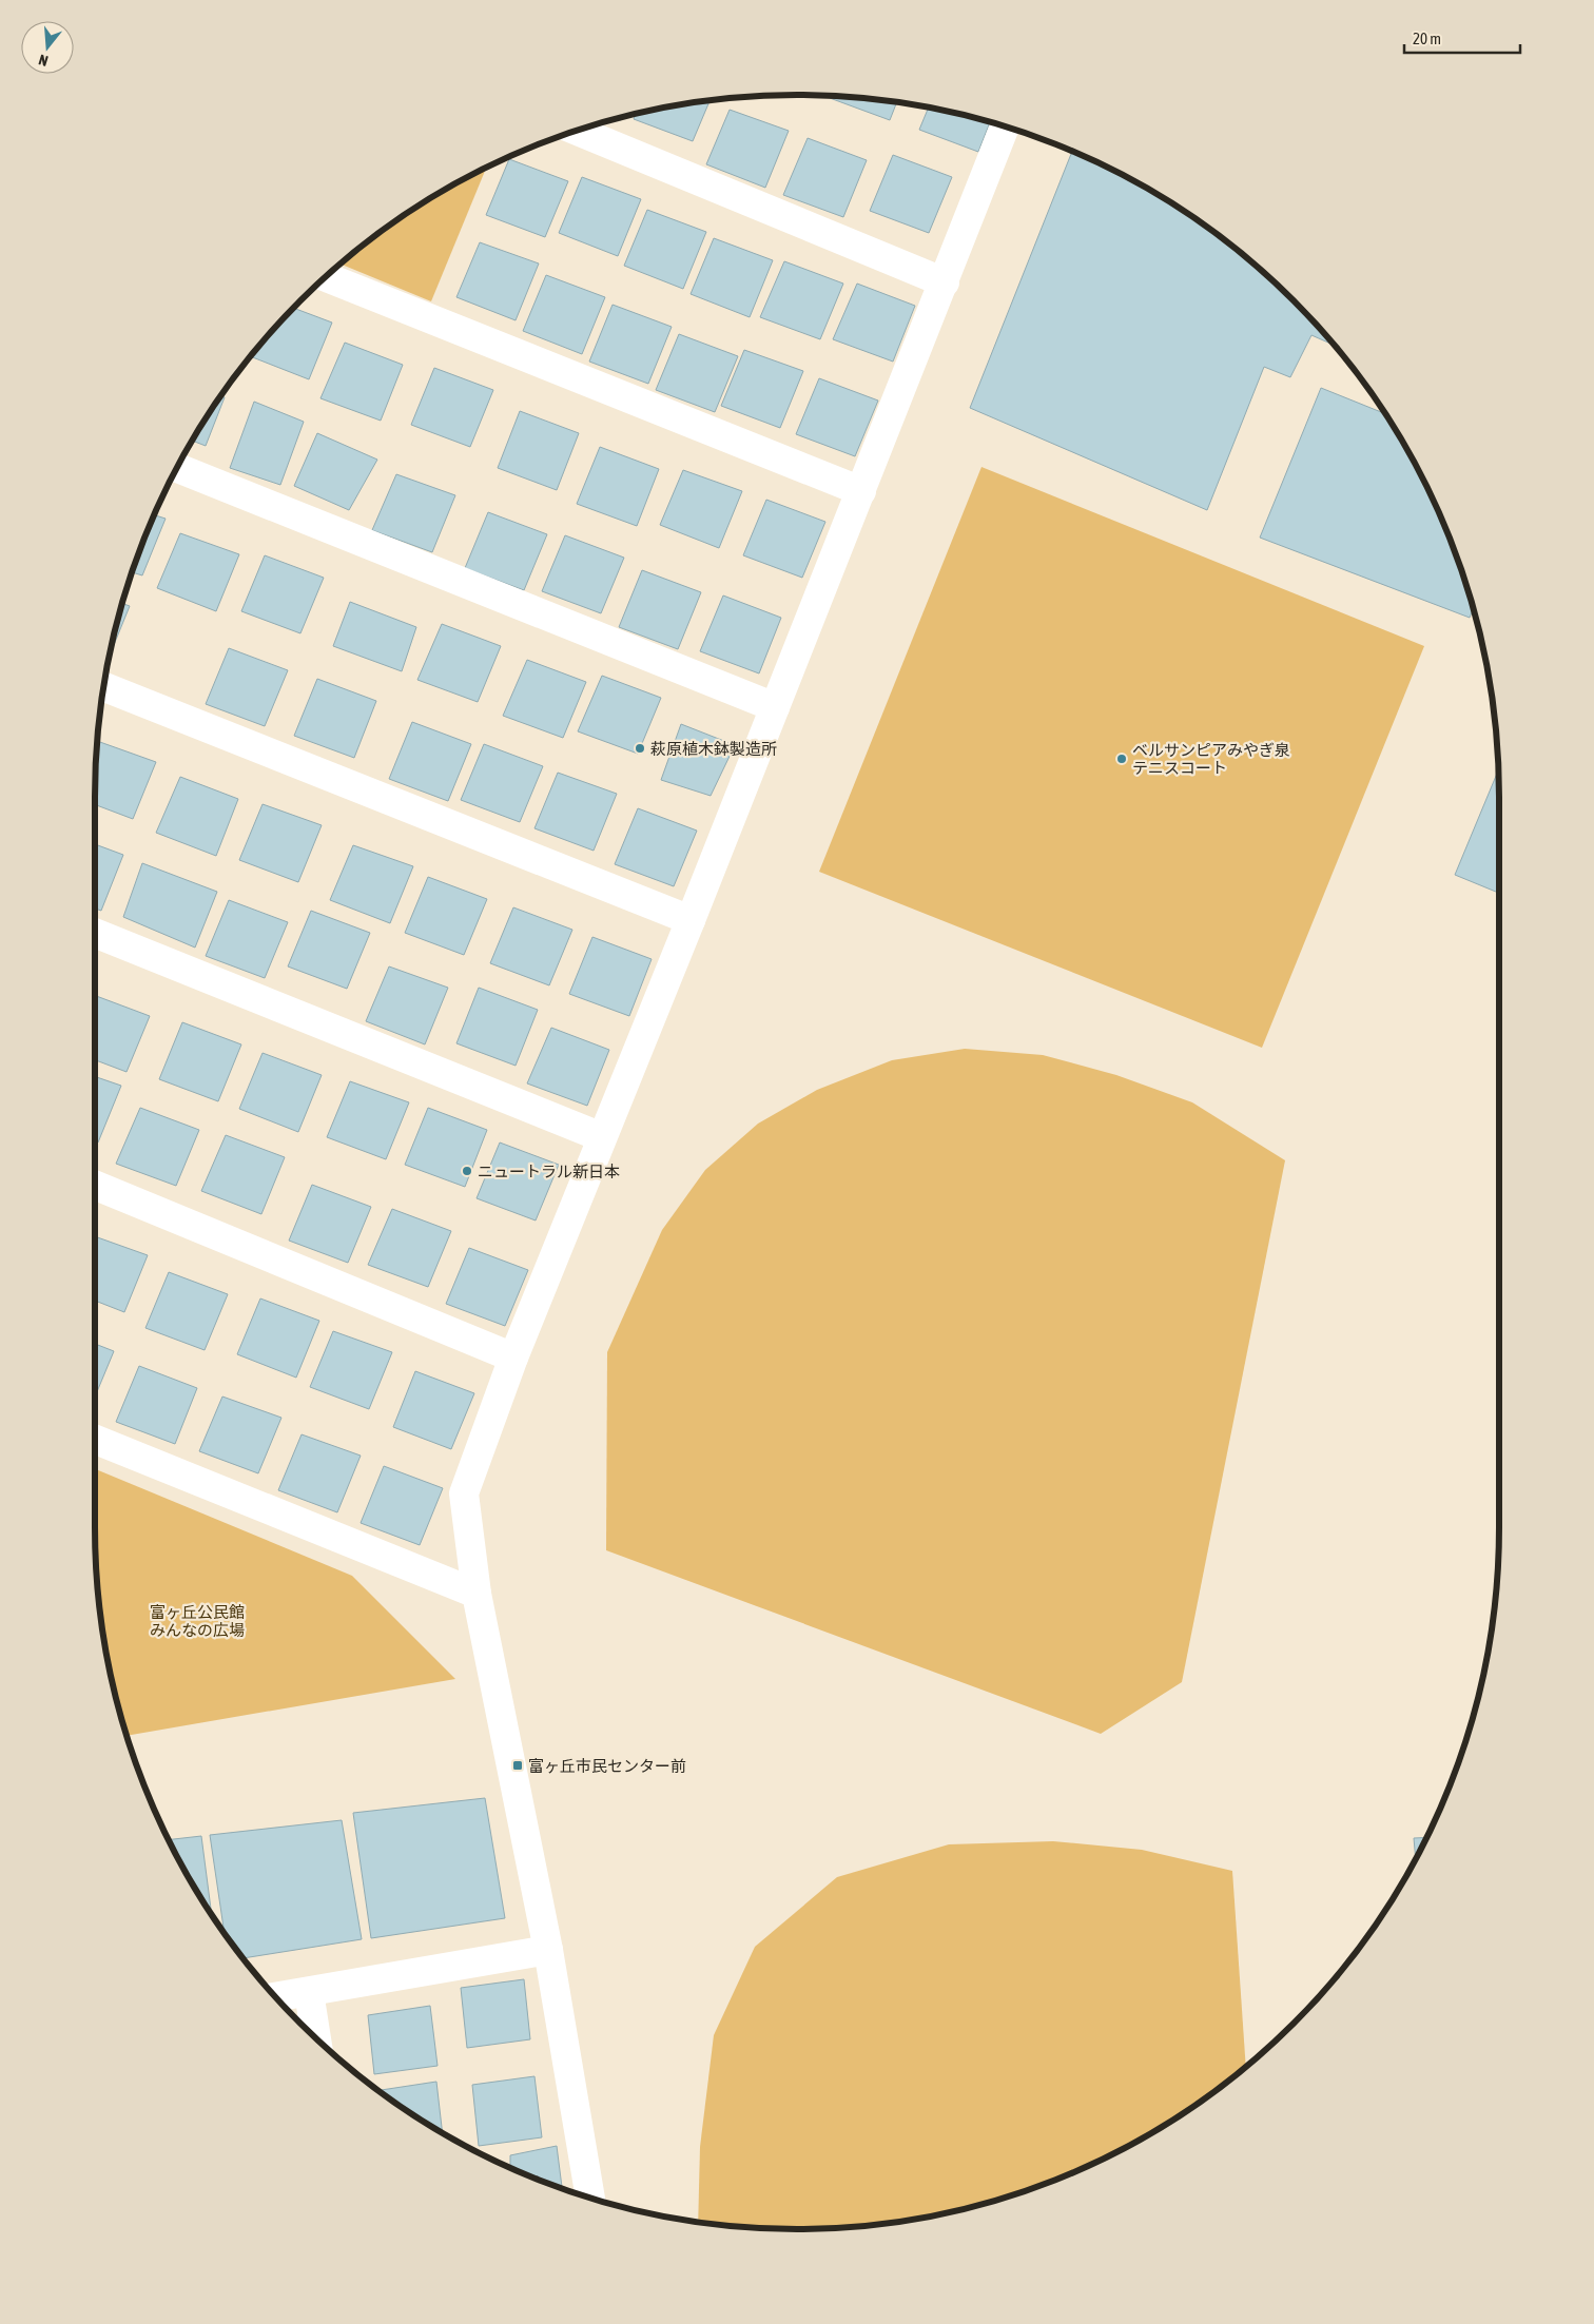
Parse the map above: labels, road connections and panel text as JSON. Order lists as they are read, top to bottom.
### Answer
{
  "parks": ["富ヶ丘公民館 みんなの広場"],
  "places": {
    "other": ["萩原植木鉢製造所", "ベルサンピアみやぎ泉 テニスコート", "ニュートラル新日本"],
    "transit": ["富ヶ丘市民センター前"]
  },
  "scale_bar": "20 m",
  "north": "bottom"
}
